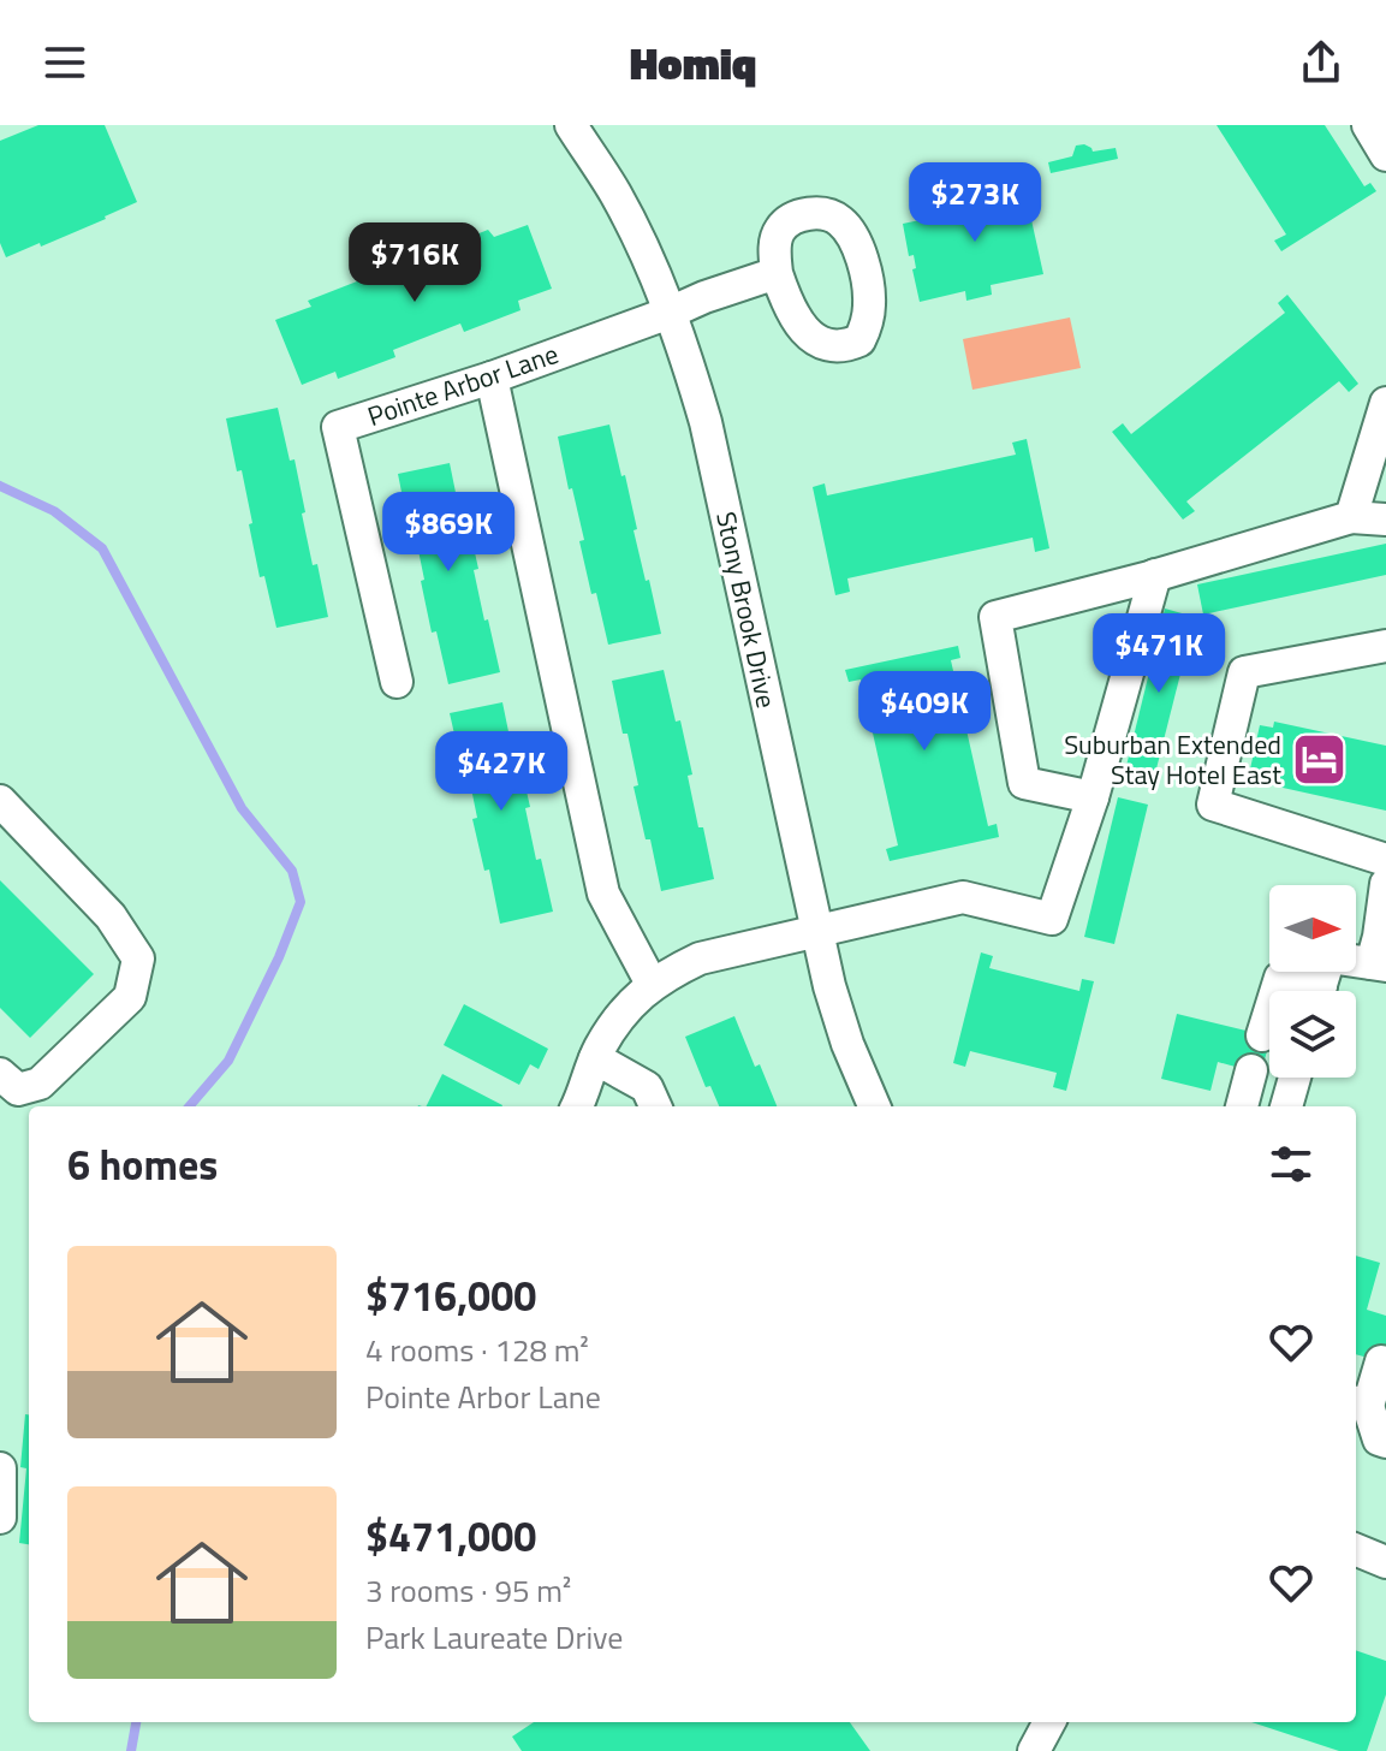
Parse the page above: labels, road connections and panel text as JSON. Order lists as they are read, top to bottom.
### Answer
{
  "streets": {
    "street": ["Pointe Arbor Lane", "Stony Brook Drive"]
  },
  "crossings": [
    ["Pointe Arbor Lane", "Stony Brook Drive"]
  ],
  "places": {
    "hotel": ["Suburban Extended Stay Hotel East"]
  },
  "north": "right",
  "page": {
    "header": "Homiq",
    "price": [
      "$273K",
      "$716K",
      "$869K",
      "$471K",
      "$409K",
      "$427K"
    ],
    "heading": "6 homes",
    "list": [
      {
        "name": "$716,000",
        "note": "4 rooms · 128 m² · Pointe Arbor Lane"
      },
      {
        "name": "$471,000",
        "note": "3 rooms · 95 m² · Park Laureate Drive"
      }
    ]
  }
}
